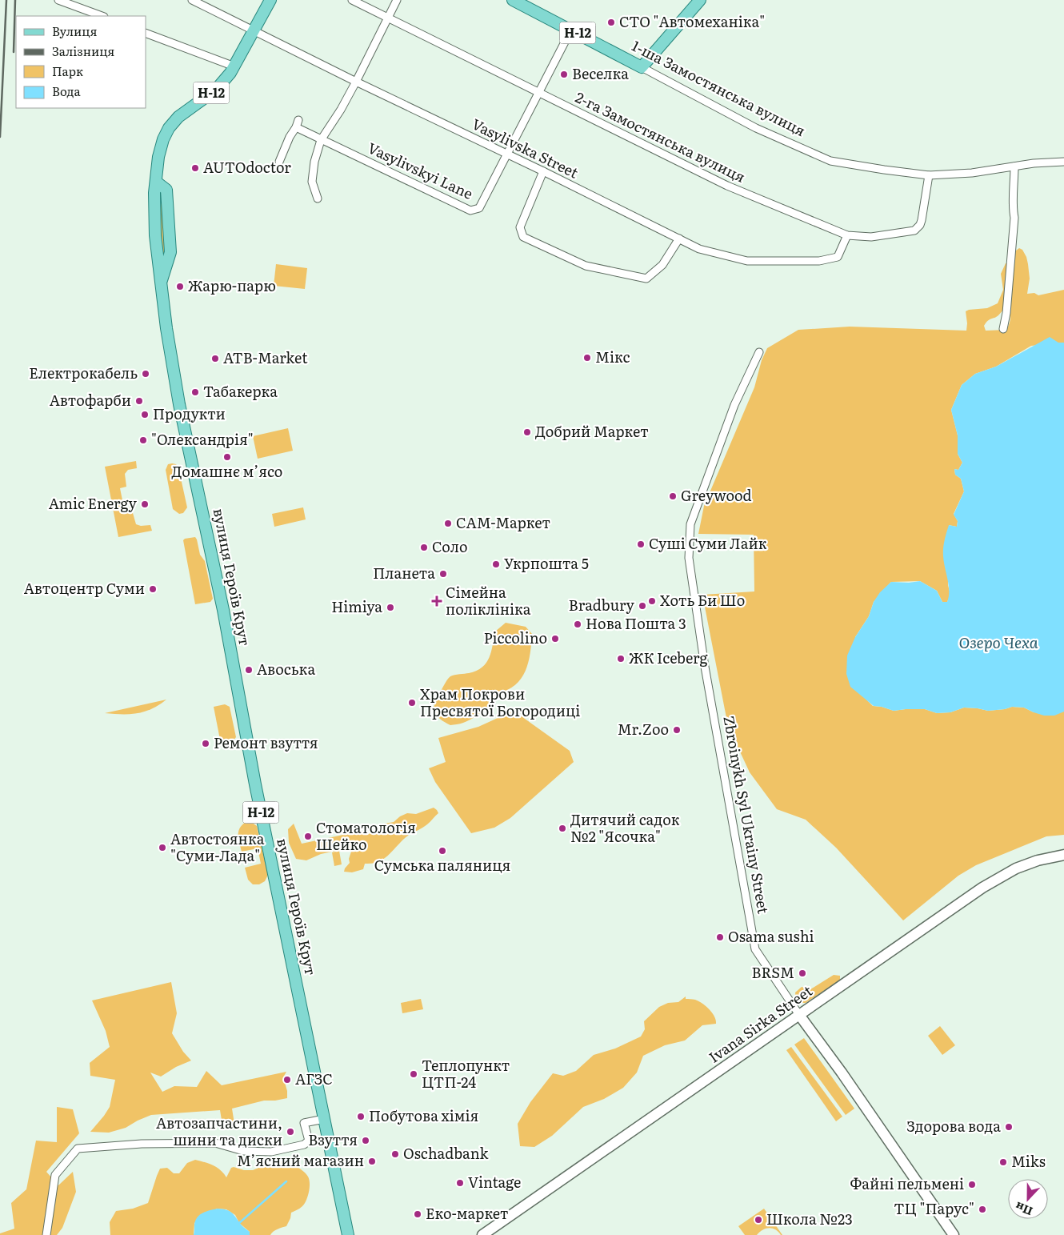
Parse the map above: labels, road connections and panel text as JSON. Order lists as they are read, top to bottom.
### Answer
{
  "streets": {
    "main road": ["Н-12", "1-ша Замостянська вулиця", "вулиця Героїв Крут"],
    "street": [
      "2-га Замостянська вулиця",
      "Vasylivska Street",
      "Vasylivskyi Lane",
      "Zbroinykh Syl Ukrainy Street",
      "Ivana Sirka Street"
    ]
  },
  "crossings": [
    ["Н-12", "Vasylivska Street"],
    ["Н-12", "вулиця Героїв Крут"],
    ["1-ша Замостянська вулиця", "2-га Замостянська вулиця"],
    ["2-га Замостянська вулиця", "Vasylivska Street"],
    ["Vasylivska Street", "Vasylivskyi Lane"],
    ["Zbroinykh Syl Ukrainy Street", "Ivana Sirka Street"]
  ],
  "water": ["Озеро Чеха"],
  "places": {
    "other": [
      "СТО \"Автомеханіка\"",
      "Веселка",
      "AUTOdoctor",
      "Жарю-парю",
      "Мікс",
      "ATB-Market",
      "Електрокабель",
      "Табакерка",
      "Автофарби",
      "Продукти",
      "Добрий Маркет",
      "\"Олександрія\"",
      "Домашнє м’ясо",
      "Greywood",
      "Amic Energy",
      "САМ-Маркет",
      "Суші Суми Лайк",
      "Соло",
      "Укрпошта 5",
      "Планета",
      "Автоцентр Суми",
      "Хоть Би Шо",
      "Bradbury",
      "Himiya",
      "Нова Пошта 3",
      "Piccolino",
      "ЖК Iceberg",
      "Авоська",
      "Храм Покрови Пресвятої Богородиці",
      "Mr.Zoo",
      "Ремонт взуття",
      "Дитячий садок №2 \"Ясочка\"",
      "Стоматологія Шейко",
      "Автостоянка \"Суми-Лада\"",
      "Сумська паляниця",
      "Osama sushi",
      "BRSM",
      "Теплопункт ЦТП-24",
      "АГЗС",
      "Побутова хімія",
      "Здорова вода",
      "Автозапчастини, шини та диски",
      "Взуття",
      "Oschadbank",
      "М’ясний магазин",
      "Miks",
      "Vintage",
      "Файні пельмені",
      "ТЦ \"Парус\"",
      "Еко-маркет",
      "Школа №23"
    ],
    "health": ["Сімейна поліклініка"]
  },
  "legend": [
    "Вулиця",
    "Залізниця",
    "Парк",
    "Вода"
  ],
  "north": "bottom"
}
